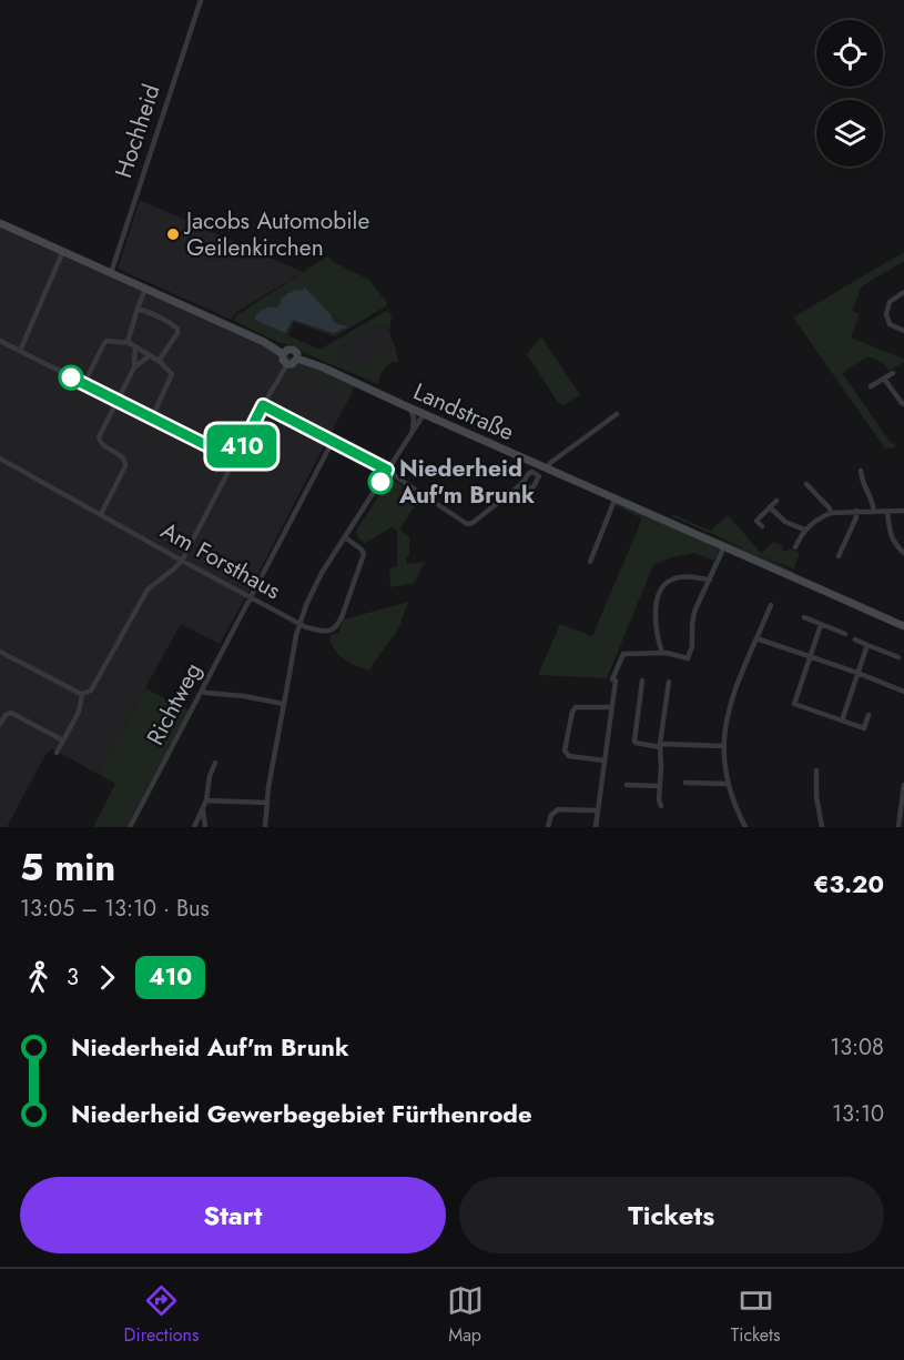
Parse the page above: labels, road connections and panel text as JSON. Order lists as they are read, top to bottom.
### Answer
{
  "streets": {
    "street": [
      "Hochheid",
      "Landstraße",
      "Am Forsthaus",
      "Richtweg"
    ]
  },
  "crossings": [
    ["Hochheid", "Landstraße"],
    ["Am Forsthaus", "Richtweg"]
  ],
  "places": ["Jacobs Automobile Geilenkirchen", "Niederheid Auf'm Brunk"],
  "lines": ["bus line 410"],
  "page": {
    "on_map": "410",
    "heading": ["5 min", "13:05 – 13:10 · Bus", "€3.20"],
    "legs": ["3", "410"],
    "list": [
      {
        "name": "Niederheid Auf'm Brunk",
        "value": "13:08"
      },
      {
        "name": "Niederheid Gewerbegebiet Fürthenrode",
        "value": "13:10"
      }
    ],
    "buttons": ["Start", "Tickets"],
    "tabs": ["Directions", "Map", "Tickets"]
  }
}
